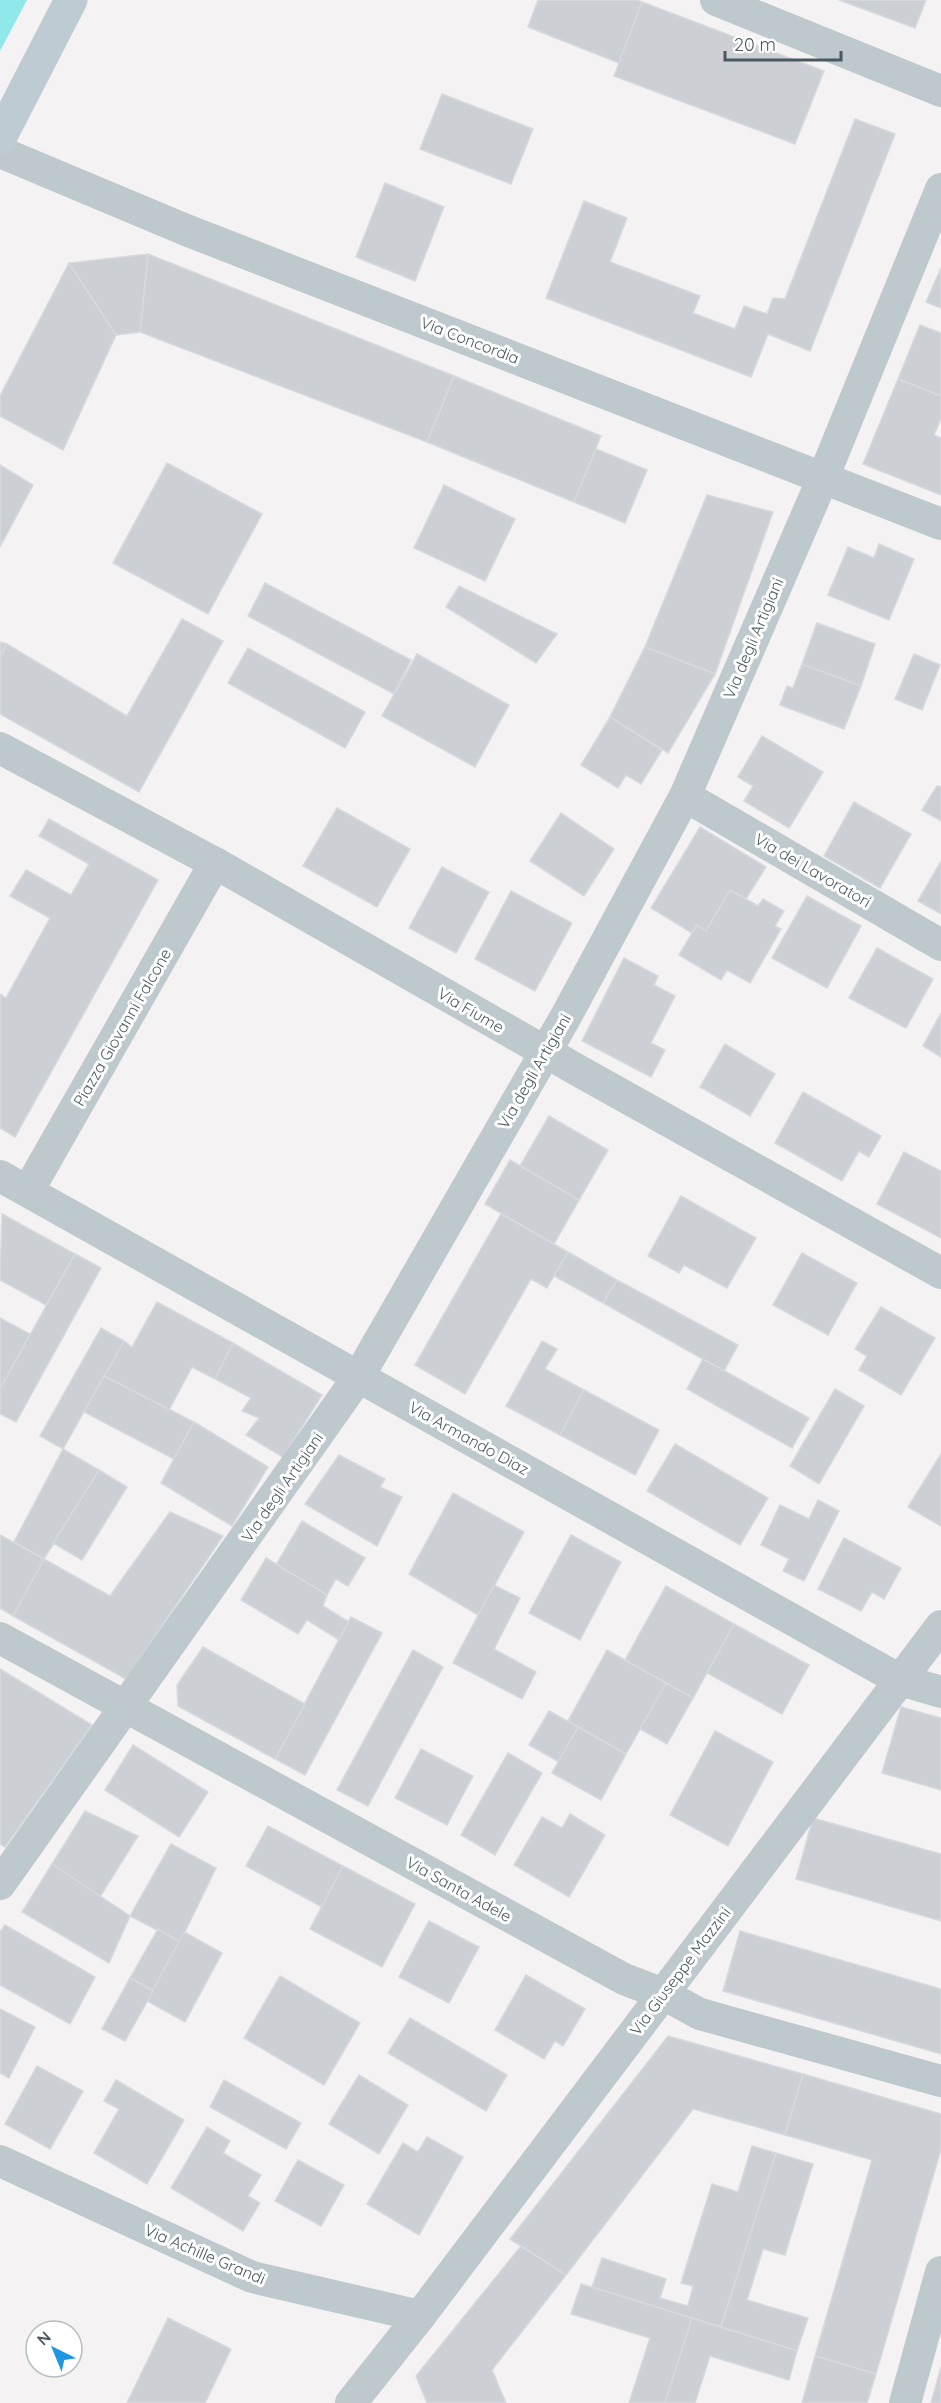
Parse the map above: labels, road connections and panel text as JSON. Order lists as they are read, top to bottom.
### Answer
{
  "streets": {
    "street": [
      "Via Concordia",
      "Via degli Artigiani",
      "Via dei Lavoratori",
      "Via Fiume",
      "Piazza Giovanni Falcone",
      "Via Armando Diaz",
      "Via Santa Adele",
      "Via Giuseppe Mazzini",
      "Via Achille Grandi"
    ]
  },
  "crossings": [
    ["Via Concordia", "Via degli Artigiani"],
    ["Via degli Artigiani", "Via dei Lavoratori"],
    ["Via degli Artigiani", "Via Fiume"],
    ["Via degli Artigiani", "Via Armando Diaz"],
    ["Via degli Artigiani", "Via Santa Adele"],
    ["Via Fiume", "Piazza Giovanni Falcone"],
    ["Piazza Giovanni Falcone", "Via Armando Diaz"],
    ["Via Armando Diaz", "Via Giuseppe Mazzini"],
    ["Via Santa Adele", "Via Giuseppe Mazzini"],
    ["Via Giuseppe Mazzini", "Via Achille Grandi"]
  ],
  "scale_bar": "20 m",
  "north": "top left"
}
